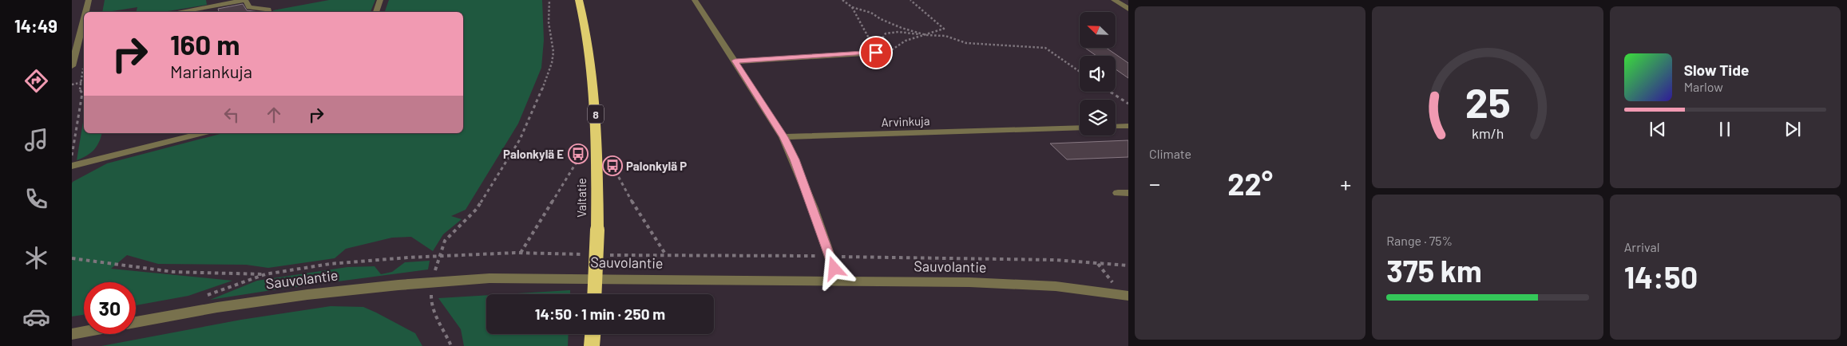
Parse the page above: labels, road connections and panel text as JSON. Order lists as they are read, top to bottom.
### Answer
{
  "streets": {
    "highway": ["8", "Valtatie"],
    "street": ["Arvinkuja", "Sauvolantie"]
  },
  "places": {
    "bus stop": ["Palonkylä E", "Palonkylä P"]
  },
  "north": "top left",
  "page": {
    "tabs": "14:49",
    "tile": [
      "Climate",
      ["Range · 75%", "375 km"],
      ["Arrival", "14:50"]
    ],
    "turn": ["160 m", "Mariankuja"],
    "song": ["Slow Tide", "Marlow"],
    "heat": ["−", "22°", "+"],
    "limit": "30",
    "trip": "14:50 · 1 min · 250 m",
    "gauge": ["25", "km/h"]
  }
}
